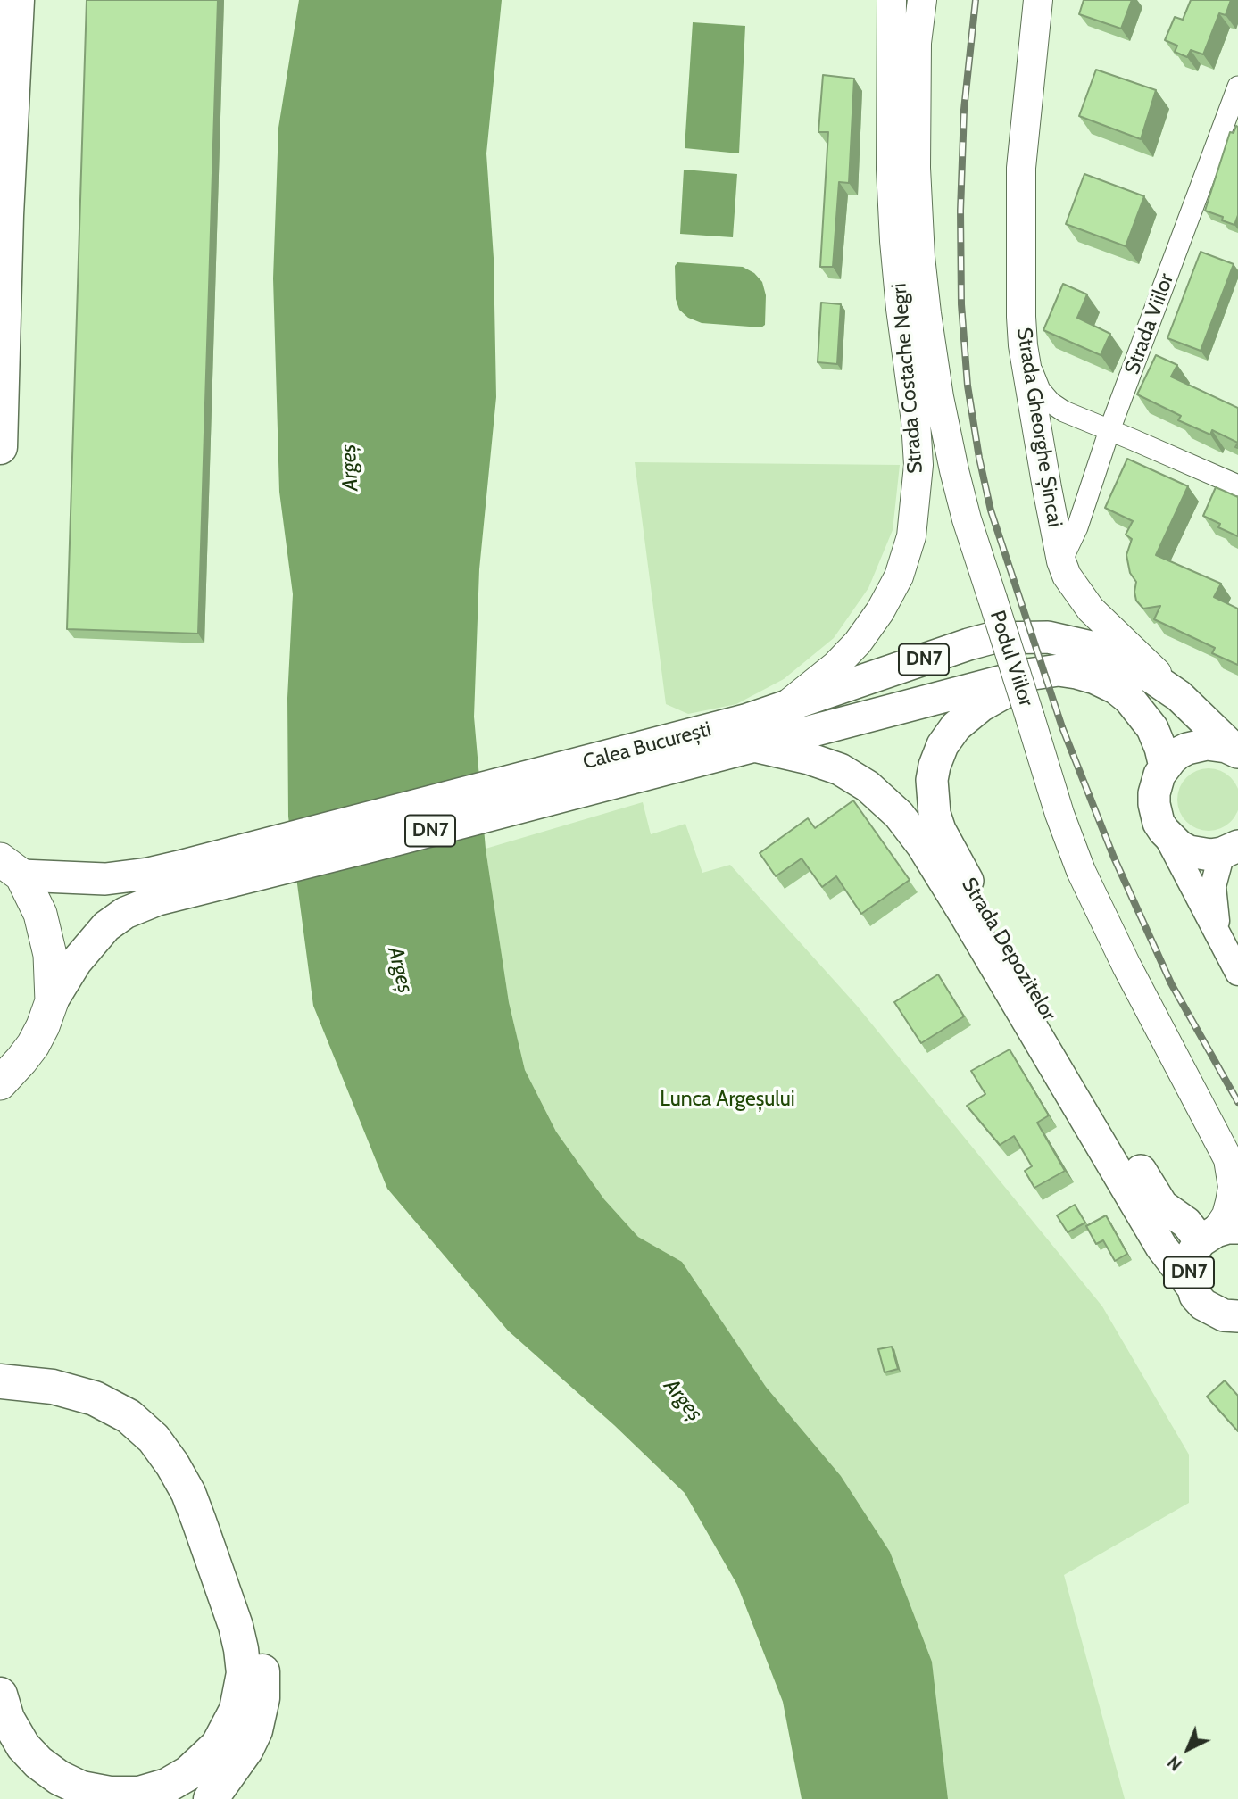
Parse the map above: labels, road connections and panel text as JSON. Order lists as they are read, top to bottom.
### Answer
{
  "streets": {
    "highway": ["DN7"],
    "main road": [
      "Strada Costache Negri",
      "Strada Gheorghe Șincai",
      "Podul Viilor",
      "Calea București",
      "Strada Depozitelor"
    ],
    "street": ["Strada Viilor"]
  },
  "crossings": [
    ["Strada Viilor", "Strada Gheorghe Șincai"],
    ["Strada Costache Negri", "Podul Viilor"],
    ["Strada Costache Negri", "Calea București"],
    ["Strada Gheorghe Șincai", "Calea București"],
    ["DN7", "Calea București"],
    ["DN7", "Strada Depozitelor"],
    ["Calea București", "Strada Depozitelor"]
  ],
  "water": ["Argeș"],
  "parks": ["Lunca Argeșului"],
  "north": "bottom left"
}
